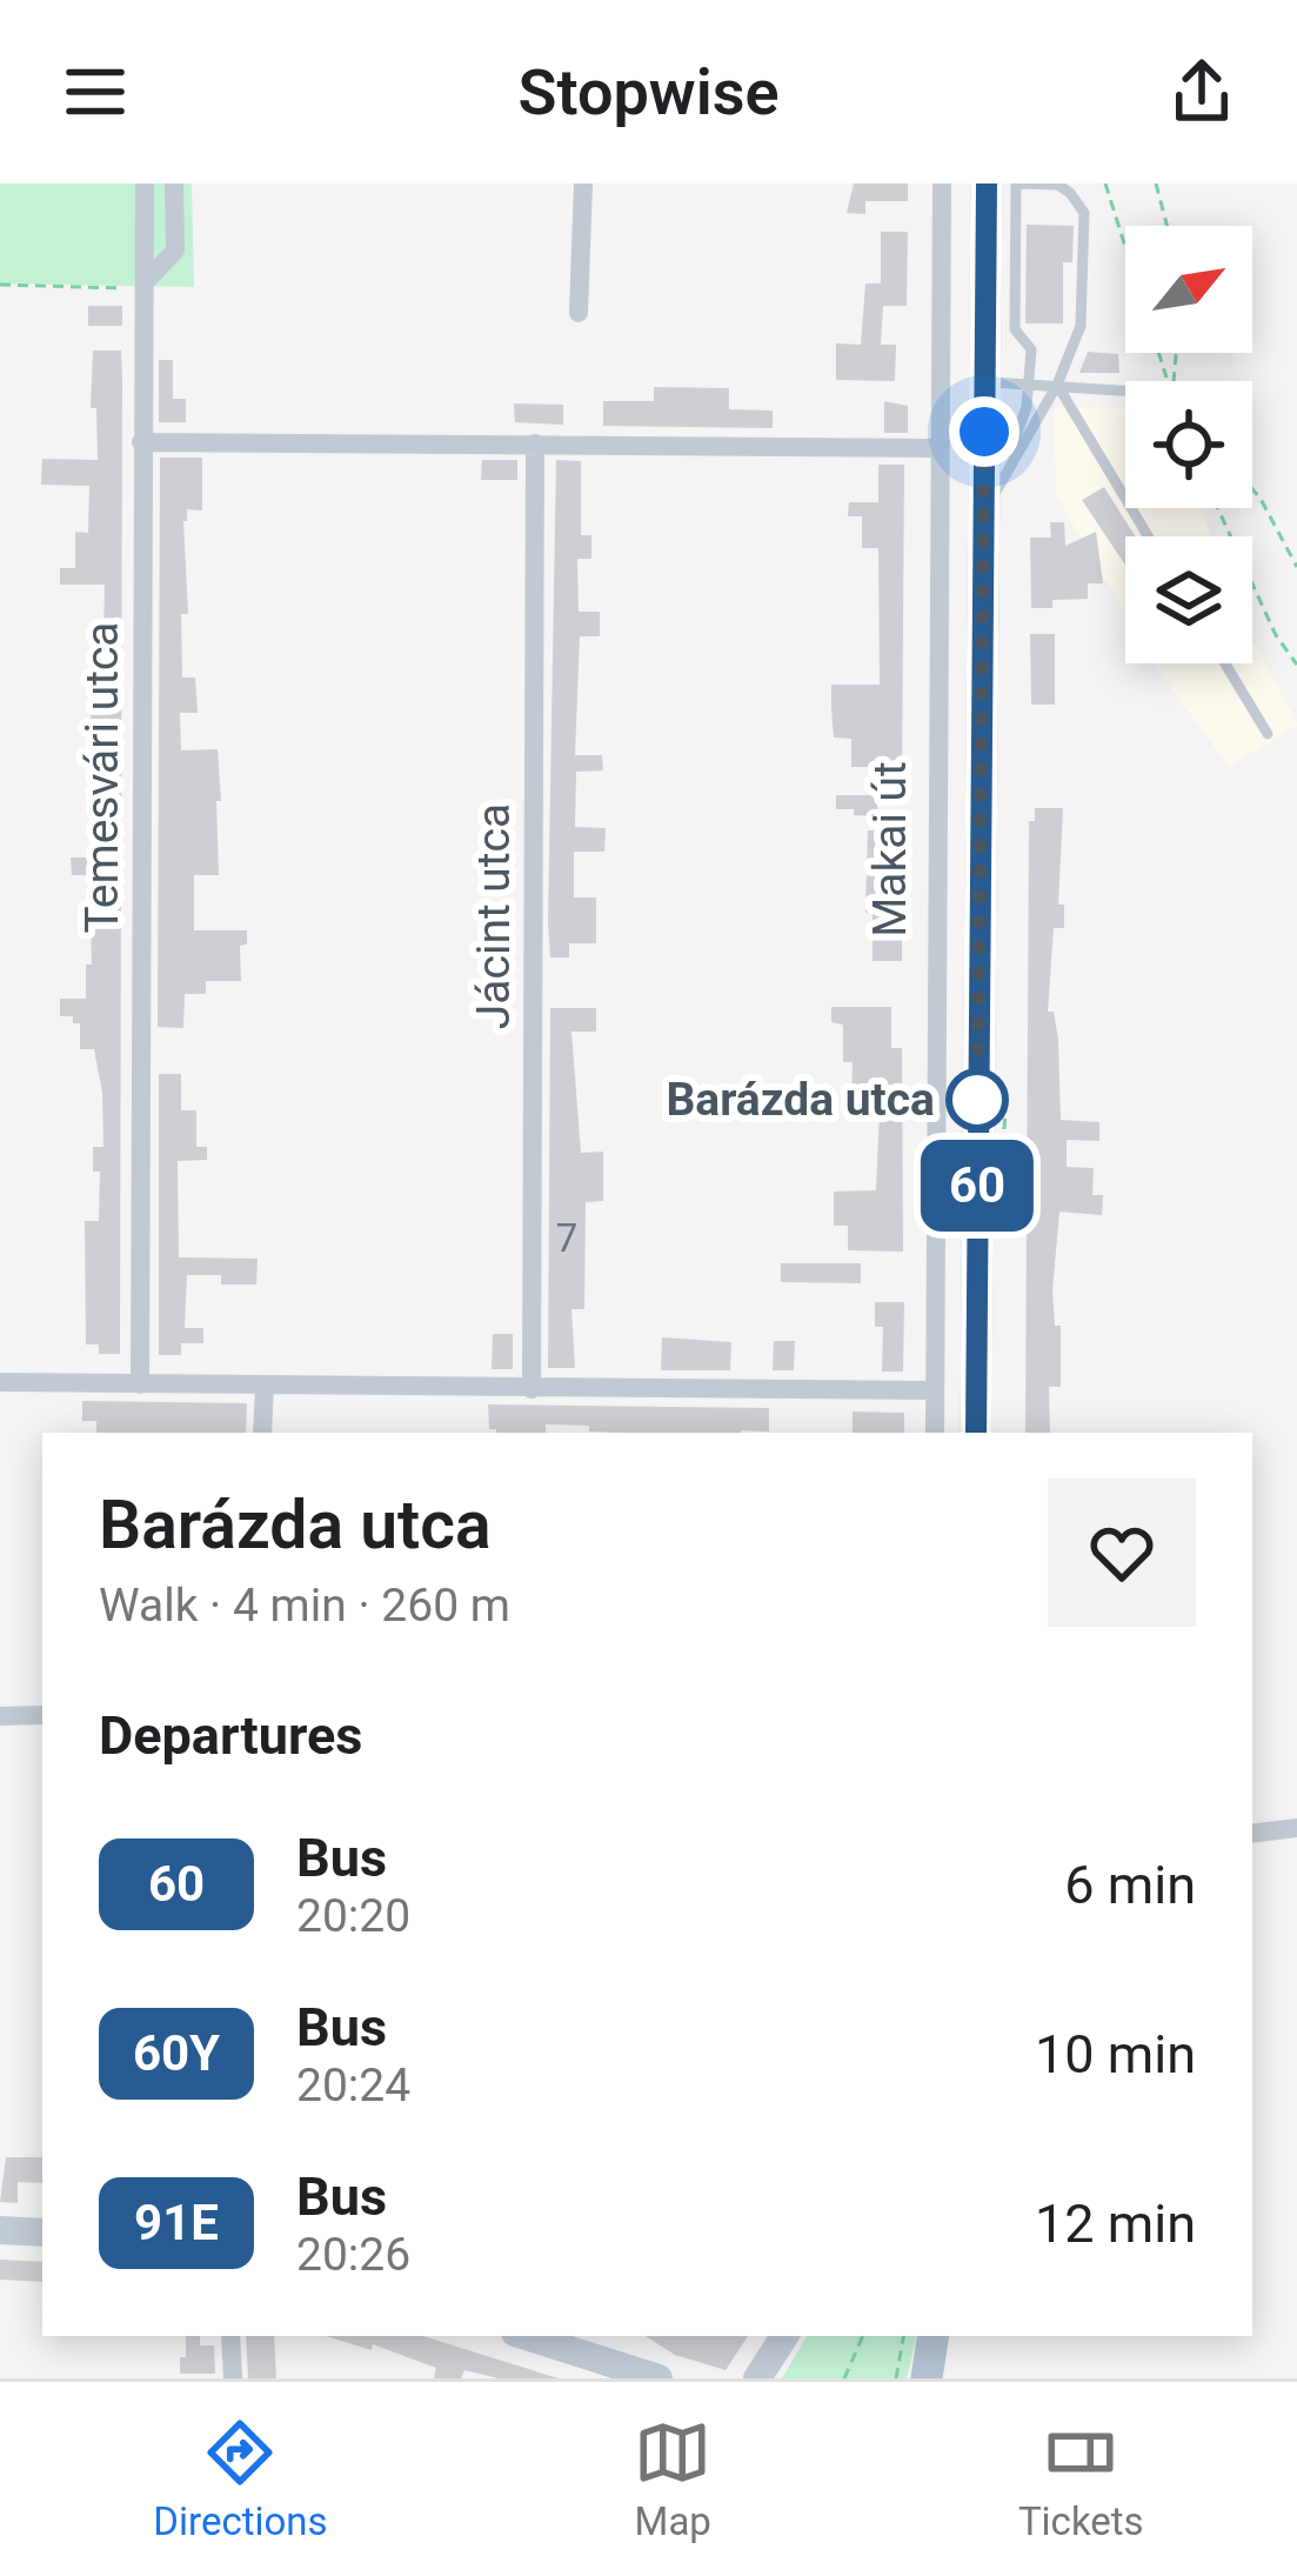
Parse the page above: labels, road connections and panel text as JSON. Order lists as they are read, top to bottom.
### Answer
{
  "streets": {
    "main road": ["Makai út"],
    "street": ["Temesvári utca", "Jácint utca"]
  },
  "places": ["Barázda utca"],
  "lines": ["bus line 60"],
  "house_numbers": ["7"],
  "north": "top right",
  "page": {
    "header": "Stopwise",
    "on_map": "60",
    "heading": [
      ["Barázda utca", "Walk · 4 min · 260 m"],
      "Departures"
    ],
    "list": [
      {
        "mark": "60",
        "name": "Bus",
        "note": "20:20",
        "value": "6 min"
      },
      {
        "mark": "60Y",
        "name": "Bus",
        "note": "20:24",
        "value": "10 min"
      },
      {
        "mark": "91E",
        "name": "Bus",
        "note": "20:26",
        "value": "12 min"
      }
    ],
    "tabs": ["Directions", "Map", "Tickets"]
  }
}
